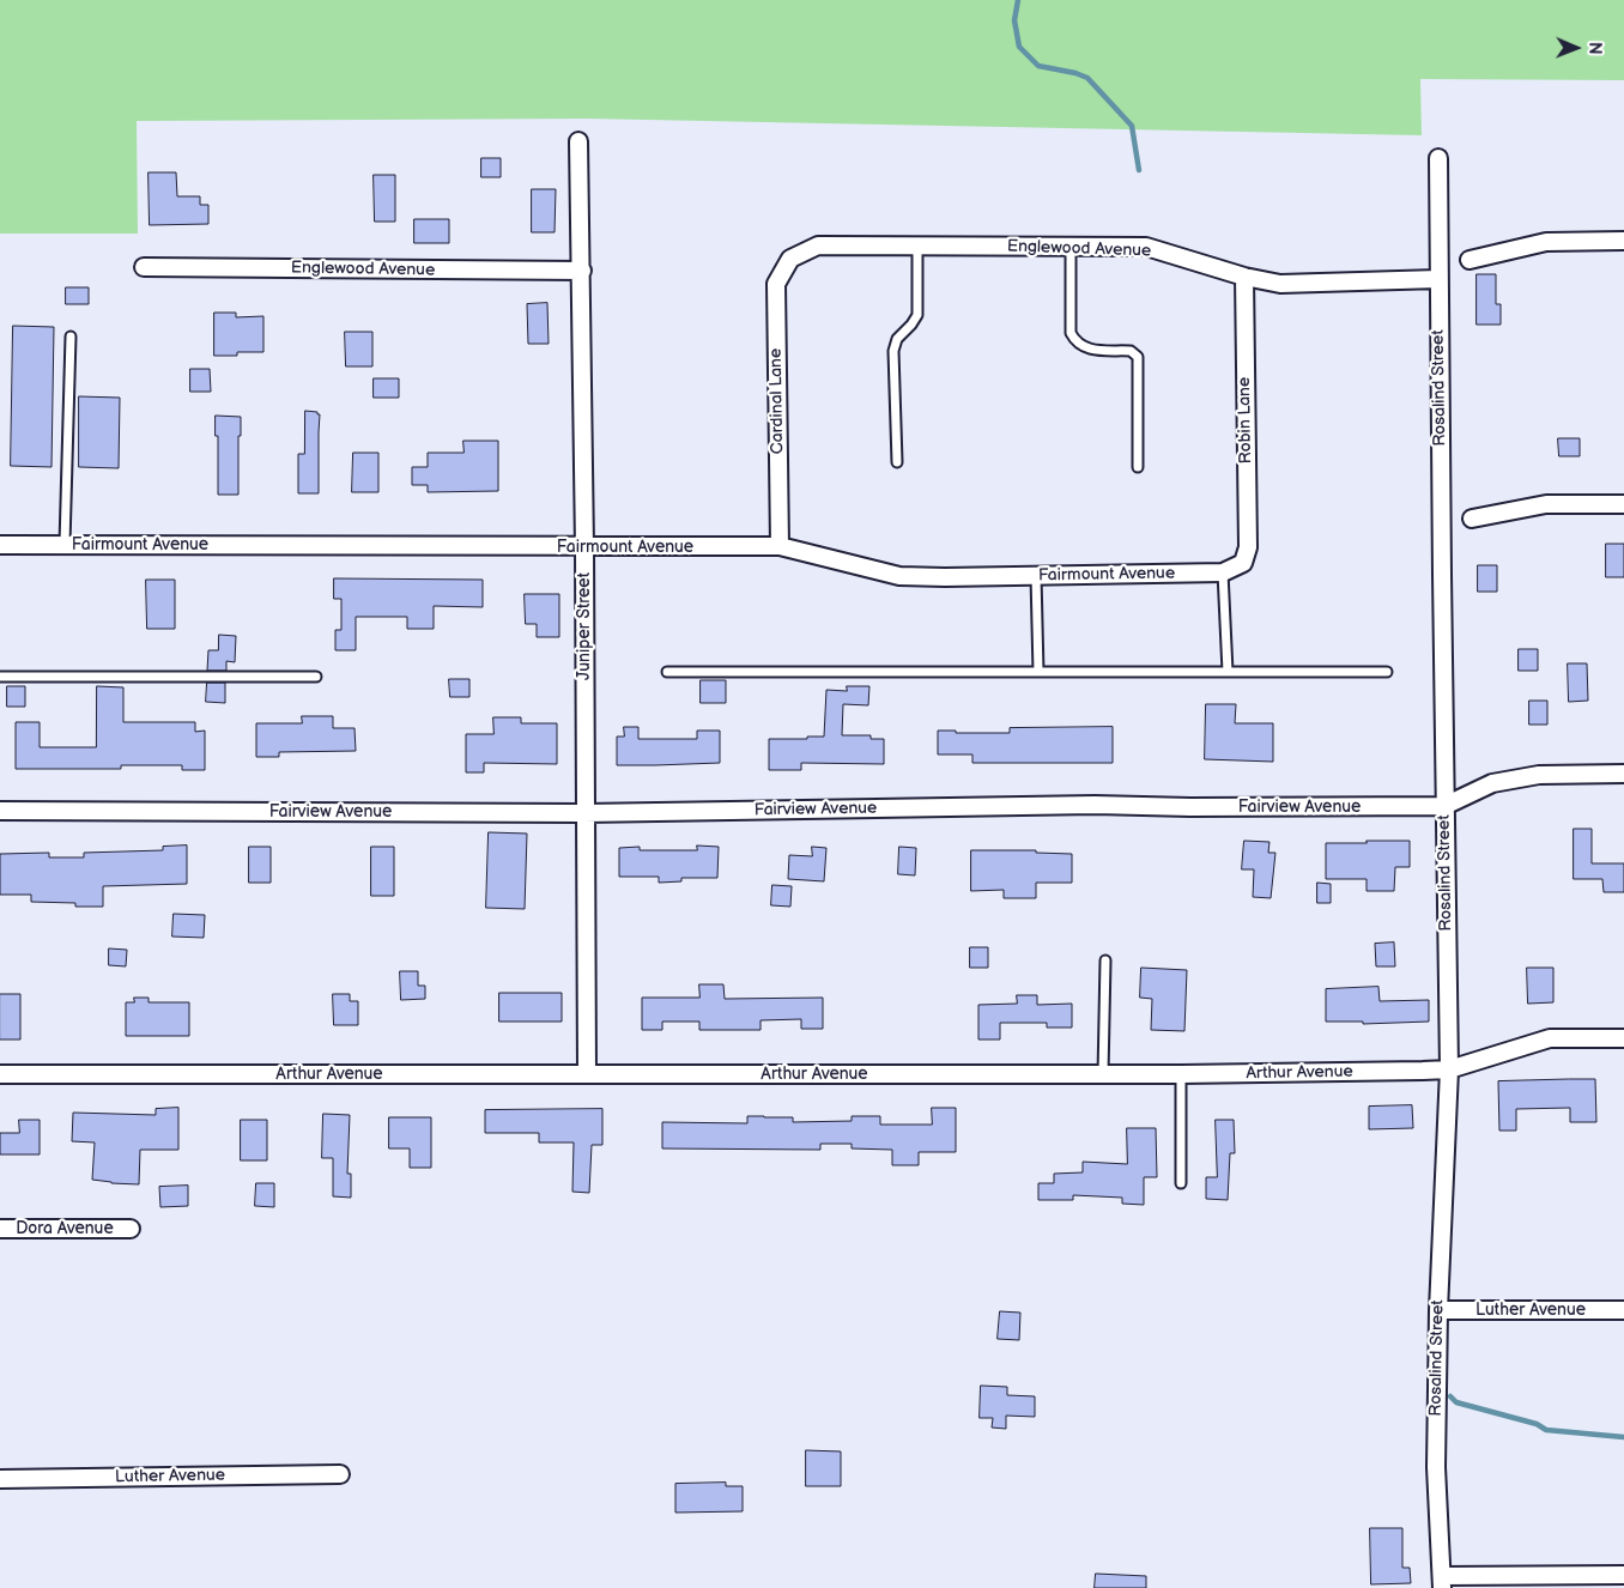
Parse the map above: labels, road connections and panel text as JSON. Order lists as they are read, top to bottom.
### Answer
{
  "streets": {
    "street": [
      "Englewood Avenue",
      "Rosalind Street",
      "Cardinal Lane",
      "Robin Lane",
      "Fairmount Avenue",
      "Juniper Street",
      "Fairview Avenue",
      "Arthur Avenue",
      "Dora Avenue",
      "Luther Avenue"
    ]
  },
  "crossings": [
    ["Englewood Avenue", "Rosalind Street"],
    ["Englewood Avenue", "Cardinal Lane"],
    ["Englewood Avenue", "Robin Lane"],
    ["Englewood Avenue", "Juniper Street"],
    ["Rosalind Street", "Fairview Avenue"],
    ["Rosalind Street", "Arthur Avenue"],
    ["Rosalind Street", "Luther Avenue"],
    ["Cardinal Lane", "Fairmount Avenue"],
    ["Robin Lane", "Fairmount Avenue"],
    ["Fairmount Avenue", "Juniper Street"],
    ["Juniper Street", "Fairview Avenue"],
    ["Juniper Street", "Arthur Avenue"]
  ],
  "north": "right"
}
